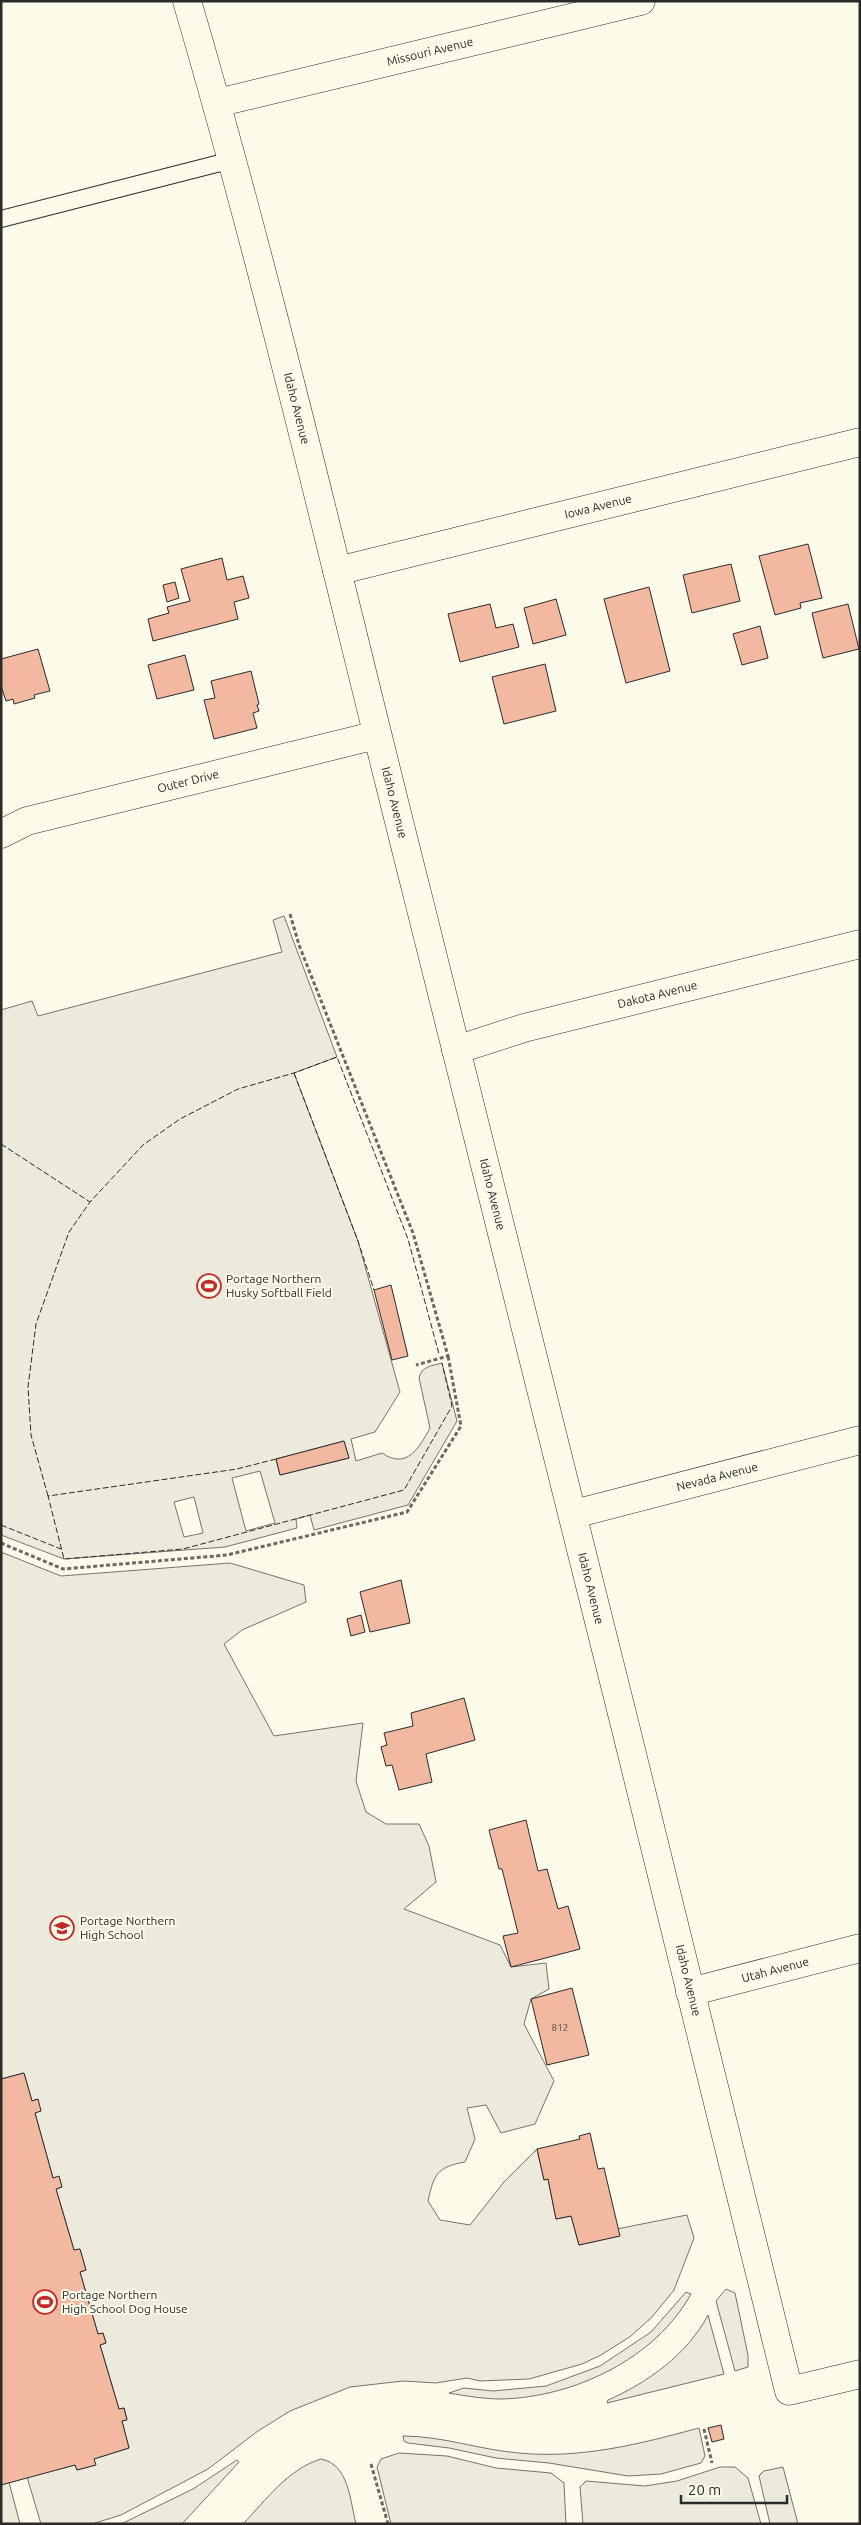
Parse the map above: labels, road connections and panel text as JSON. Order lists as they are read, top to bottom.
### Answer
{
  "streets": {
    "street": [
      "Missouri Avenue",
      "Idaho Avenue",
      "Iowa Avenue",
      "Outer Drive",
      "Dakota Avenue",
      "Nevada Avenue",
      "Utah Avenue"
    ]
  },
  "crossings": [
    ["Missouri Avenue", "Idaho Avenue"],
    ["Idaho Avenue", "Iowa Avenue"],
    ["Idaho Avenue", "Outer Drive"],
    ["Idaho Avenue", "Dakota Avenue"],
    ["Idaho Avenue", "Nevada Avenue"],
    ["Idaho Avenue", "Utah Avenue"]
  ],
  "places": {
    "sports": ["Portage Northern Husky Softball Field", "Portage Northern High School Dog House"],
    "school or university": ["Portage Northern High School"]
  },
  "house_numbers": ["812"],
  "scale_bar": "20 m"
}
